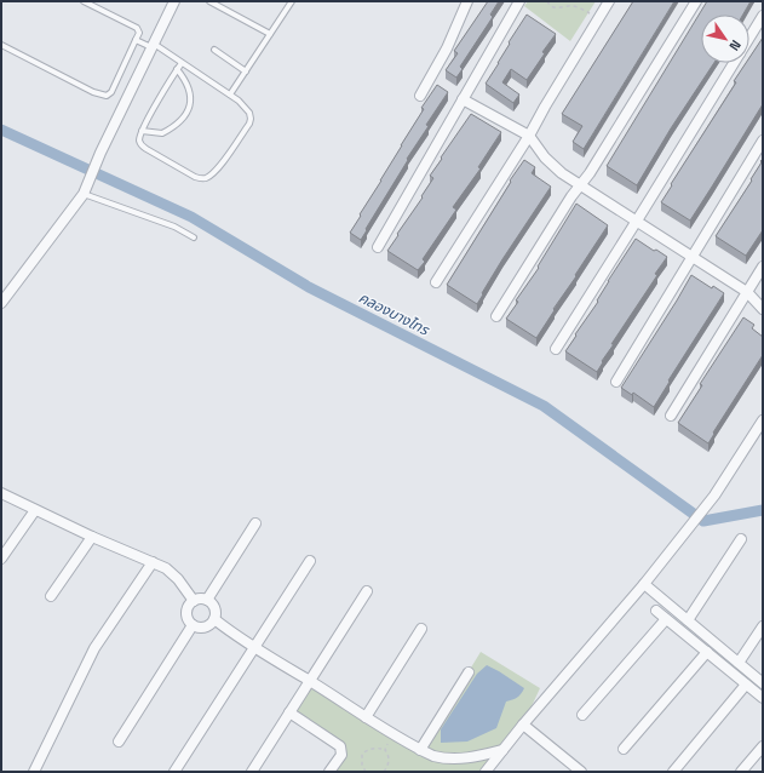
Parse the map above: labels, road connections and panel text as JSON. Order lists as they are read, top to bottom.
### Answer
{
  "water": ["คลองบางไทร"],
  "north": "bottom right"
}
